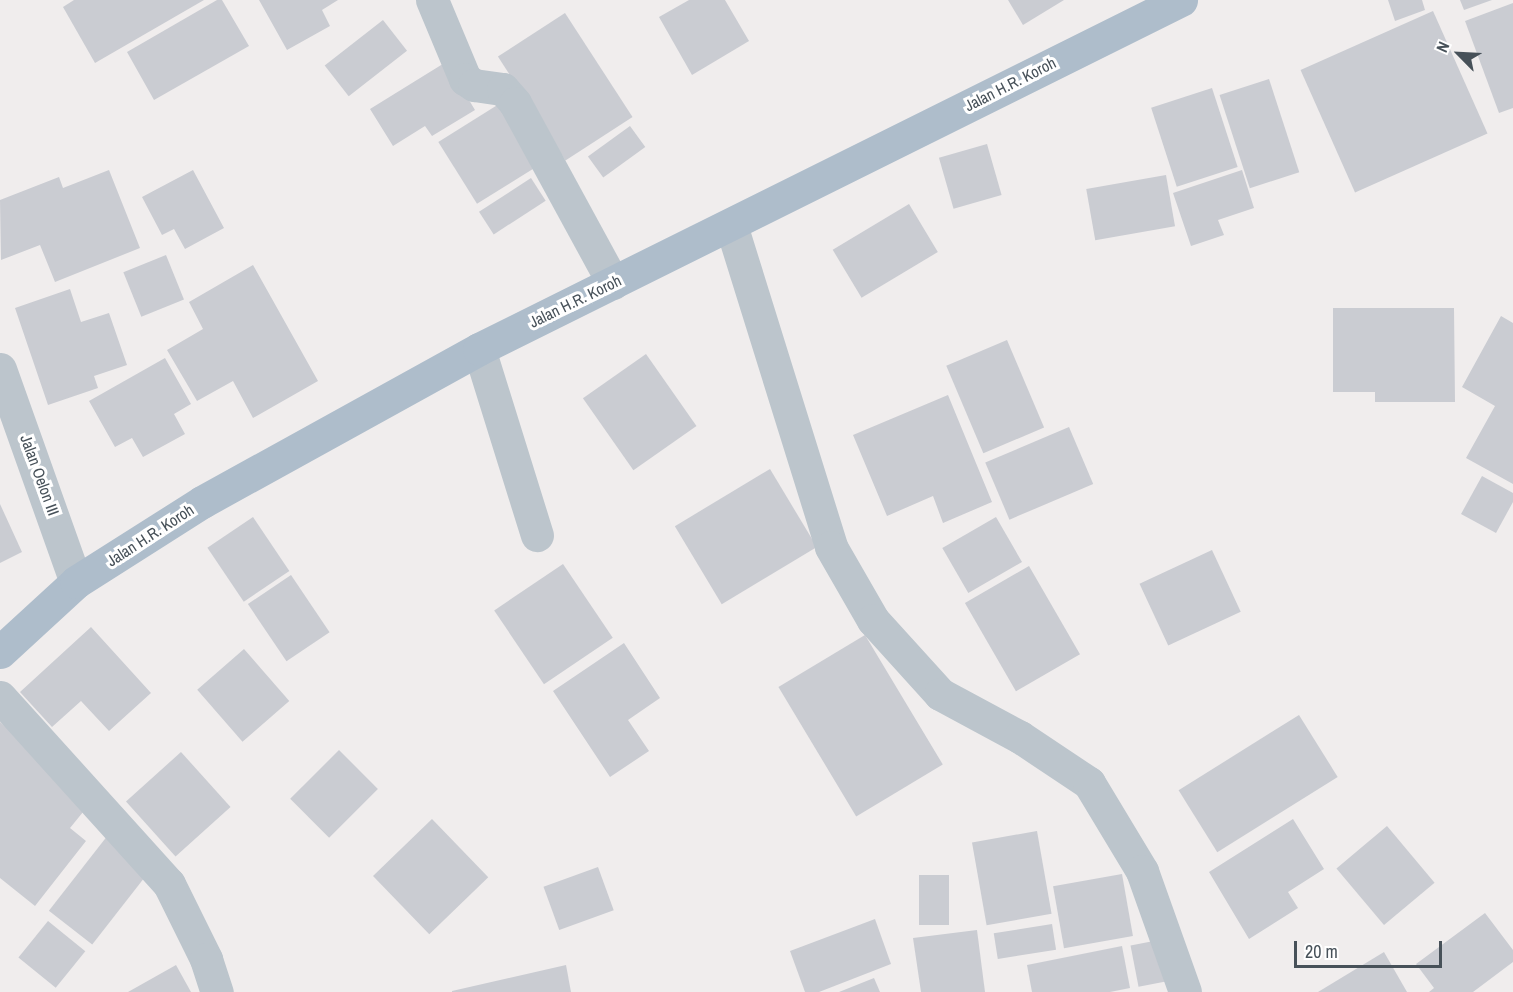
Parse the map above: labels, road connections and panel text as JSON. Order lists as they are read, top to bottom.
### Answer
{
  "streets": {
    "main road": ["Jalan H.R. Koroh"],
    "street": ["Jalan Oelon III"]
  },
  "crossings": [
    ["Jalan H.R. Koroh", "Jalan Oelon III"]
  ],
  "scale_bar": "20 m",
  "north": "top left"
}
